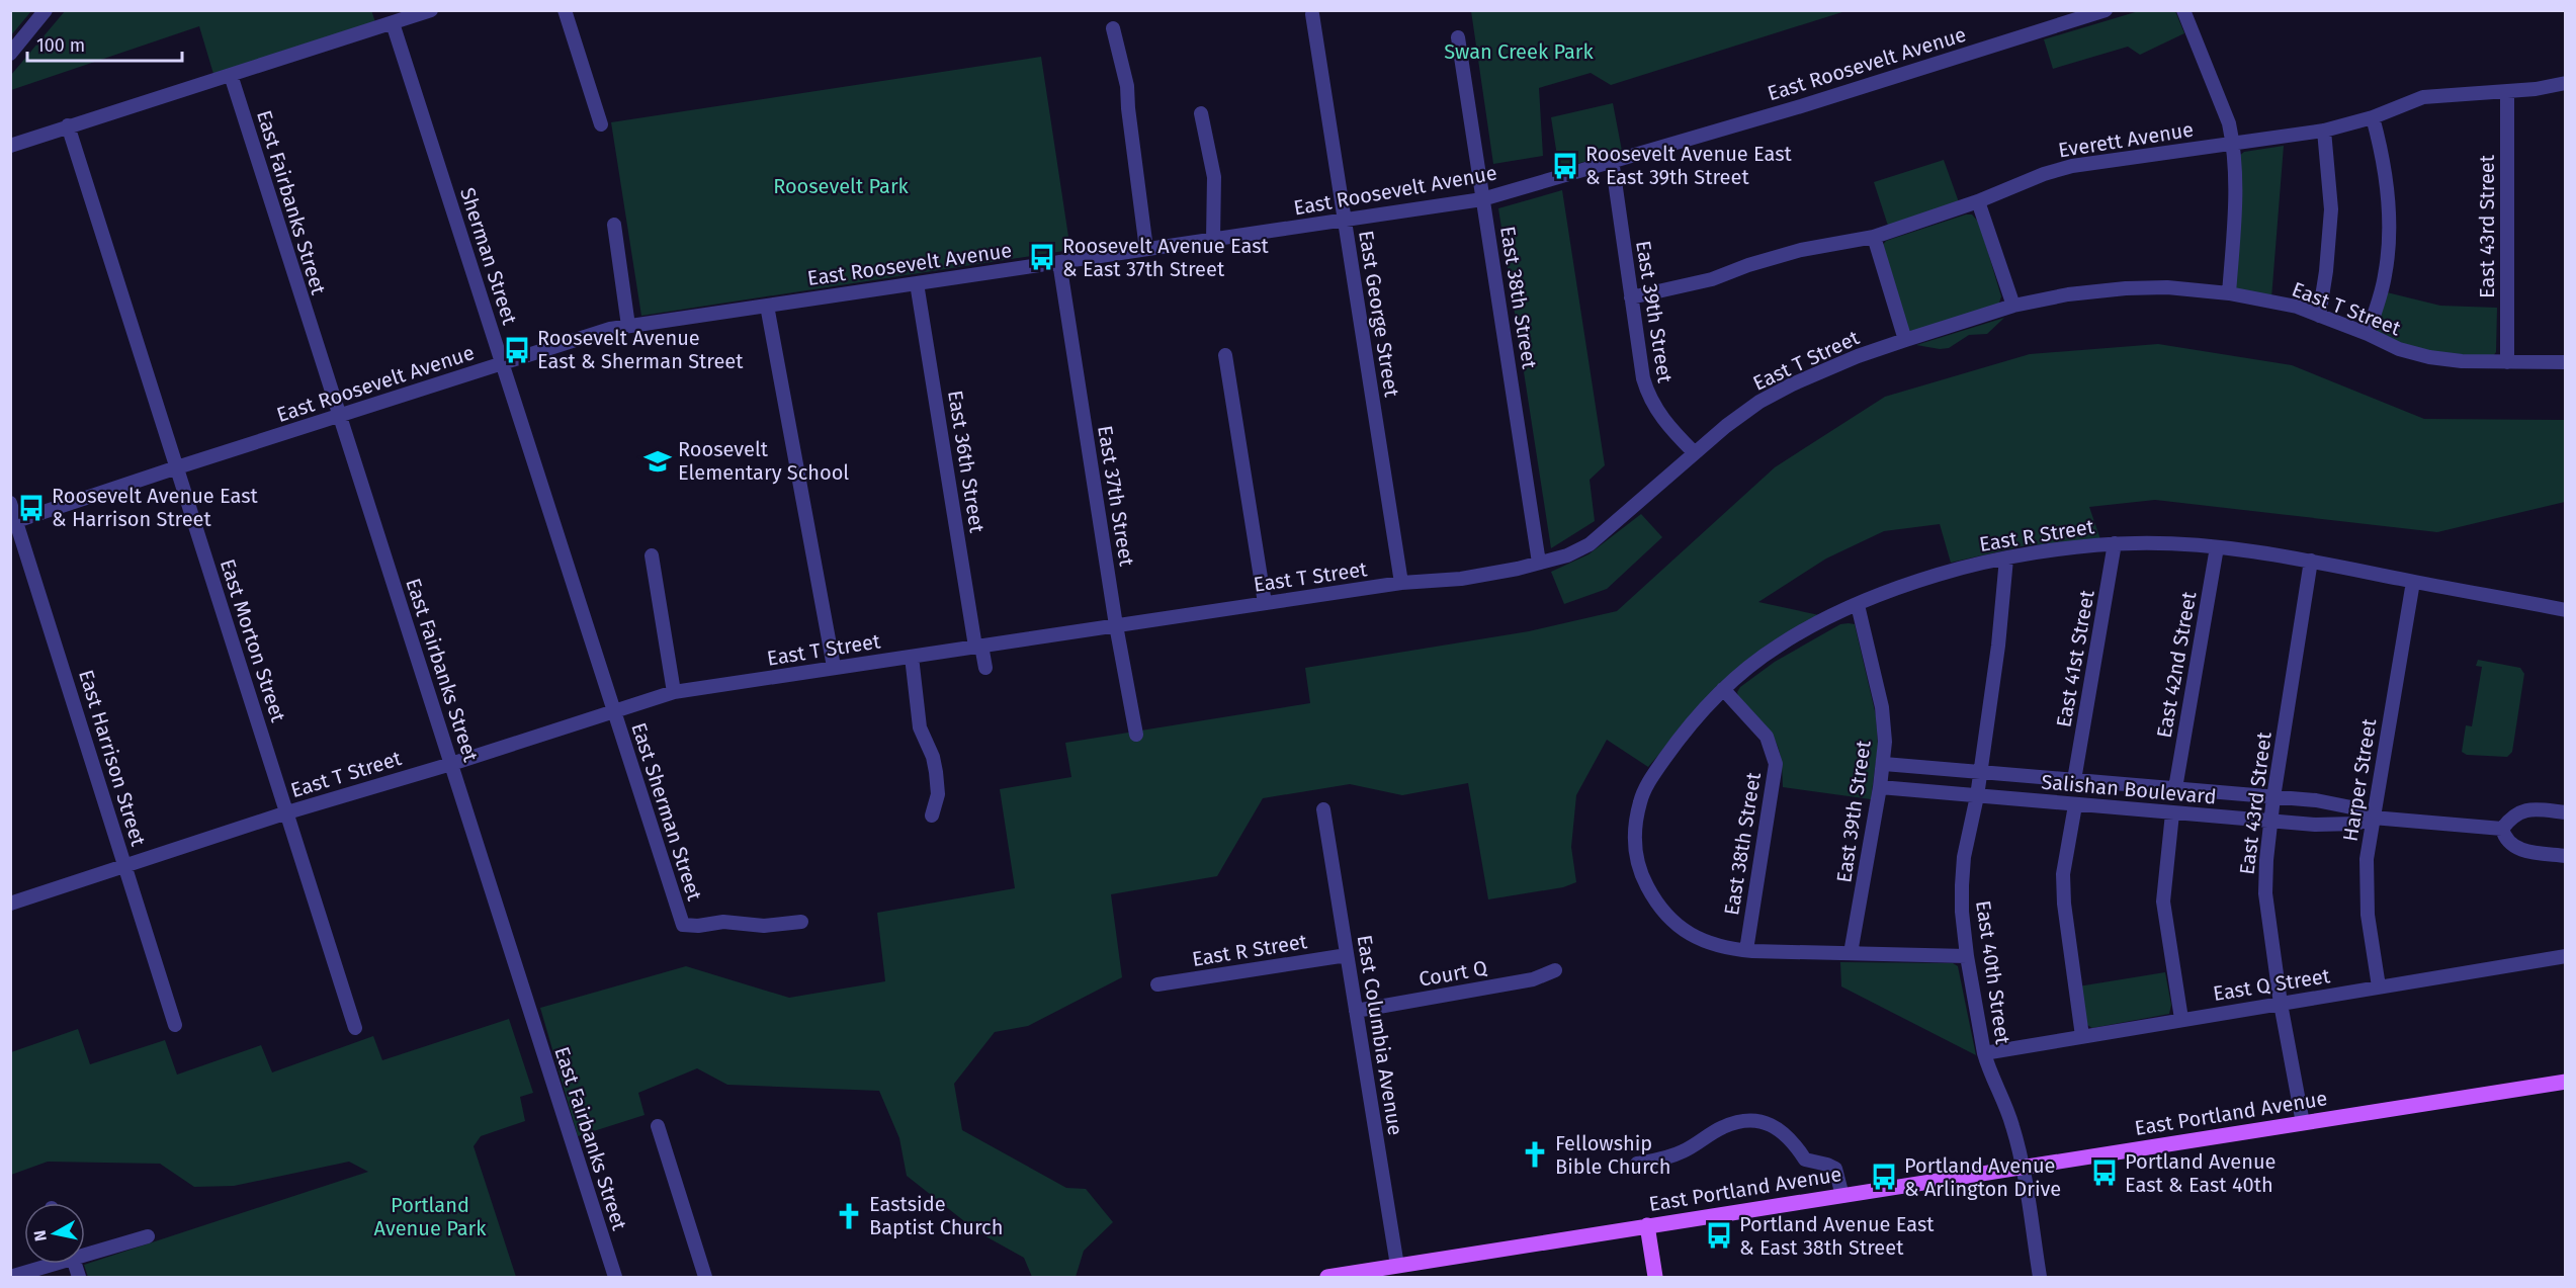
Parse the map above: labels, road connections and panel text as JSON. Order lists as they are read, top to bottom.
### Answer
{
  "streets": {
    "main road": ["East Portland Avenue"],
    "street": [
      "East Roosevelt Avenue",
      "Everett Avenue",
      "East Fairbanks Street",
      "East 43rd Street",
      "Sherman Street",
      "East 38th Street",
      "East T Street",
      "East 39th Street",
      "East George Street",
      "East 36th Street",
      "East 37th Street",
      "East R Street",
      "East Morton Street",
      "East 41st Street",
      "East 42nd Street",
      "East Harrison Street",
      "Harper Street",
      "Salishan Boulevard",
      "East Sherman Street",
      "East 40th Street",
      "Court Q",
      "East Q Street",
      "East Columbia Avenue"
    ]
  },
  "crossings": [
    ["East Roosevelt Avenue", "East Fairbanks Street"],
    ["East Roosevelt Avenue", "Sherman Street"],
    ["East Roosevelt Avenue", "East 38th Street"],
    ["East Roosevelt Avenue", "East 39th Street"],
    ["East Roosevelt Avenue", "East George Street"],
    ["East Roosevelt Avenue", "East 36th Street"],
    ["East Roosevelt Avenue", "East 37th Street"],
    ["East Roosevelt Avenue", "East Morton Street"],
    ["East Roosevelt Avenue", "East Harrison Street"],
    ["Everett Avenue", "East 43rd Street"],
    ["Everett Avenue", "East 39th Street"],
    ["East Fairbanks Street", "East T Street"],
    ["East 43rd Street", "East T Street"],
    ["East 43rd Street", "East R Street"],
    ["East 43rd Street", "Salishan Boulevard"],
    ["East 43rd Street", "East Q Street"],
    ["East 43rd Street", "East Portland Avenue"],
    ["Sherman Street", "East T Street"],
    ["Sherman Street", "East Sherman Street"],
    ["East 38th Street", "East T Street"],
    ["East 38th Street", "East R Street"],
    ["East T Street", "East 39th Street"],
    ["East T Street", "East George Street"],
    ["East T Street", "East 36th Street"],
    ["East T Street", "East 37th Street"],
    ["East T Street", "East Morton Street"],
    ["East T Street", "East Harrison Street"],
    ["East T Street", "East Sherman Street"],
    ["East 39th Street", "East R Street"],
    ["East 39th Street", "Salishan Boulevard"],
    ["East R Street", "East 41st Street"],
    ["East R Street", "East 42nd Street"],
    ["East R Street", "Harper Street"],
    ["East R Street", "East 40th Street"],
    ["East R Street", "East Columbia Avenue"],
    ["East 41st Street", "Salishan Boulevard"],
    ["East 42nd Street", "Salishan Boulevard"],
    ["Harper Street", "Salishan Boulevard"],
    ["Harper Street", "East Q Street"],
    ["Salishan Boulevard", "East 40th Street"],
    ["East 40th Street", "East Q Street"],
    ["East 40th Street", "East Portland Avenue"],
    ["Court Q", "East Columbia Avenue"],
    ["East Columbia Avenue", "East Portland Avenue"]
  ],
  "parks": ["Swan Creek Park", "Roosevelt Park", "Portland Avenue Park"],
  "places": {
    "bus stop": [
      "Roosevelt Avenue East & East 39th Street",
      "Roosevelt Avenue East & East 37th Street",
      "Roosevelt Avenue East & Sherman Street",
      "Roosevelt Avenue East & Harrison Street",
      "Portland Avenue East & East 40th",
      "Portland Avenue & Arlington Drive",
      "Portland Avenue East & East 38th Street"
    ],
    "school or university": ["Roosevelt Elementary School"],
    "church": ["Fellowship Bible Church", "Eastside Baptist Church"]
  },
  "scale_bar": "100 m",
  "north": "left"
}
